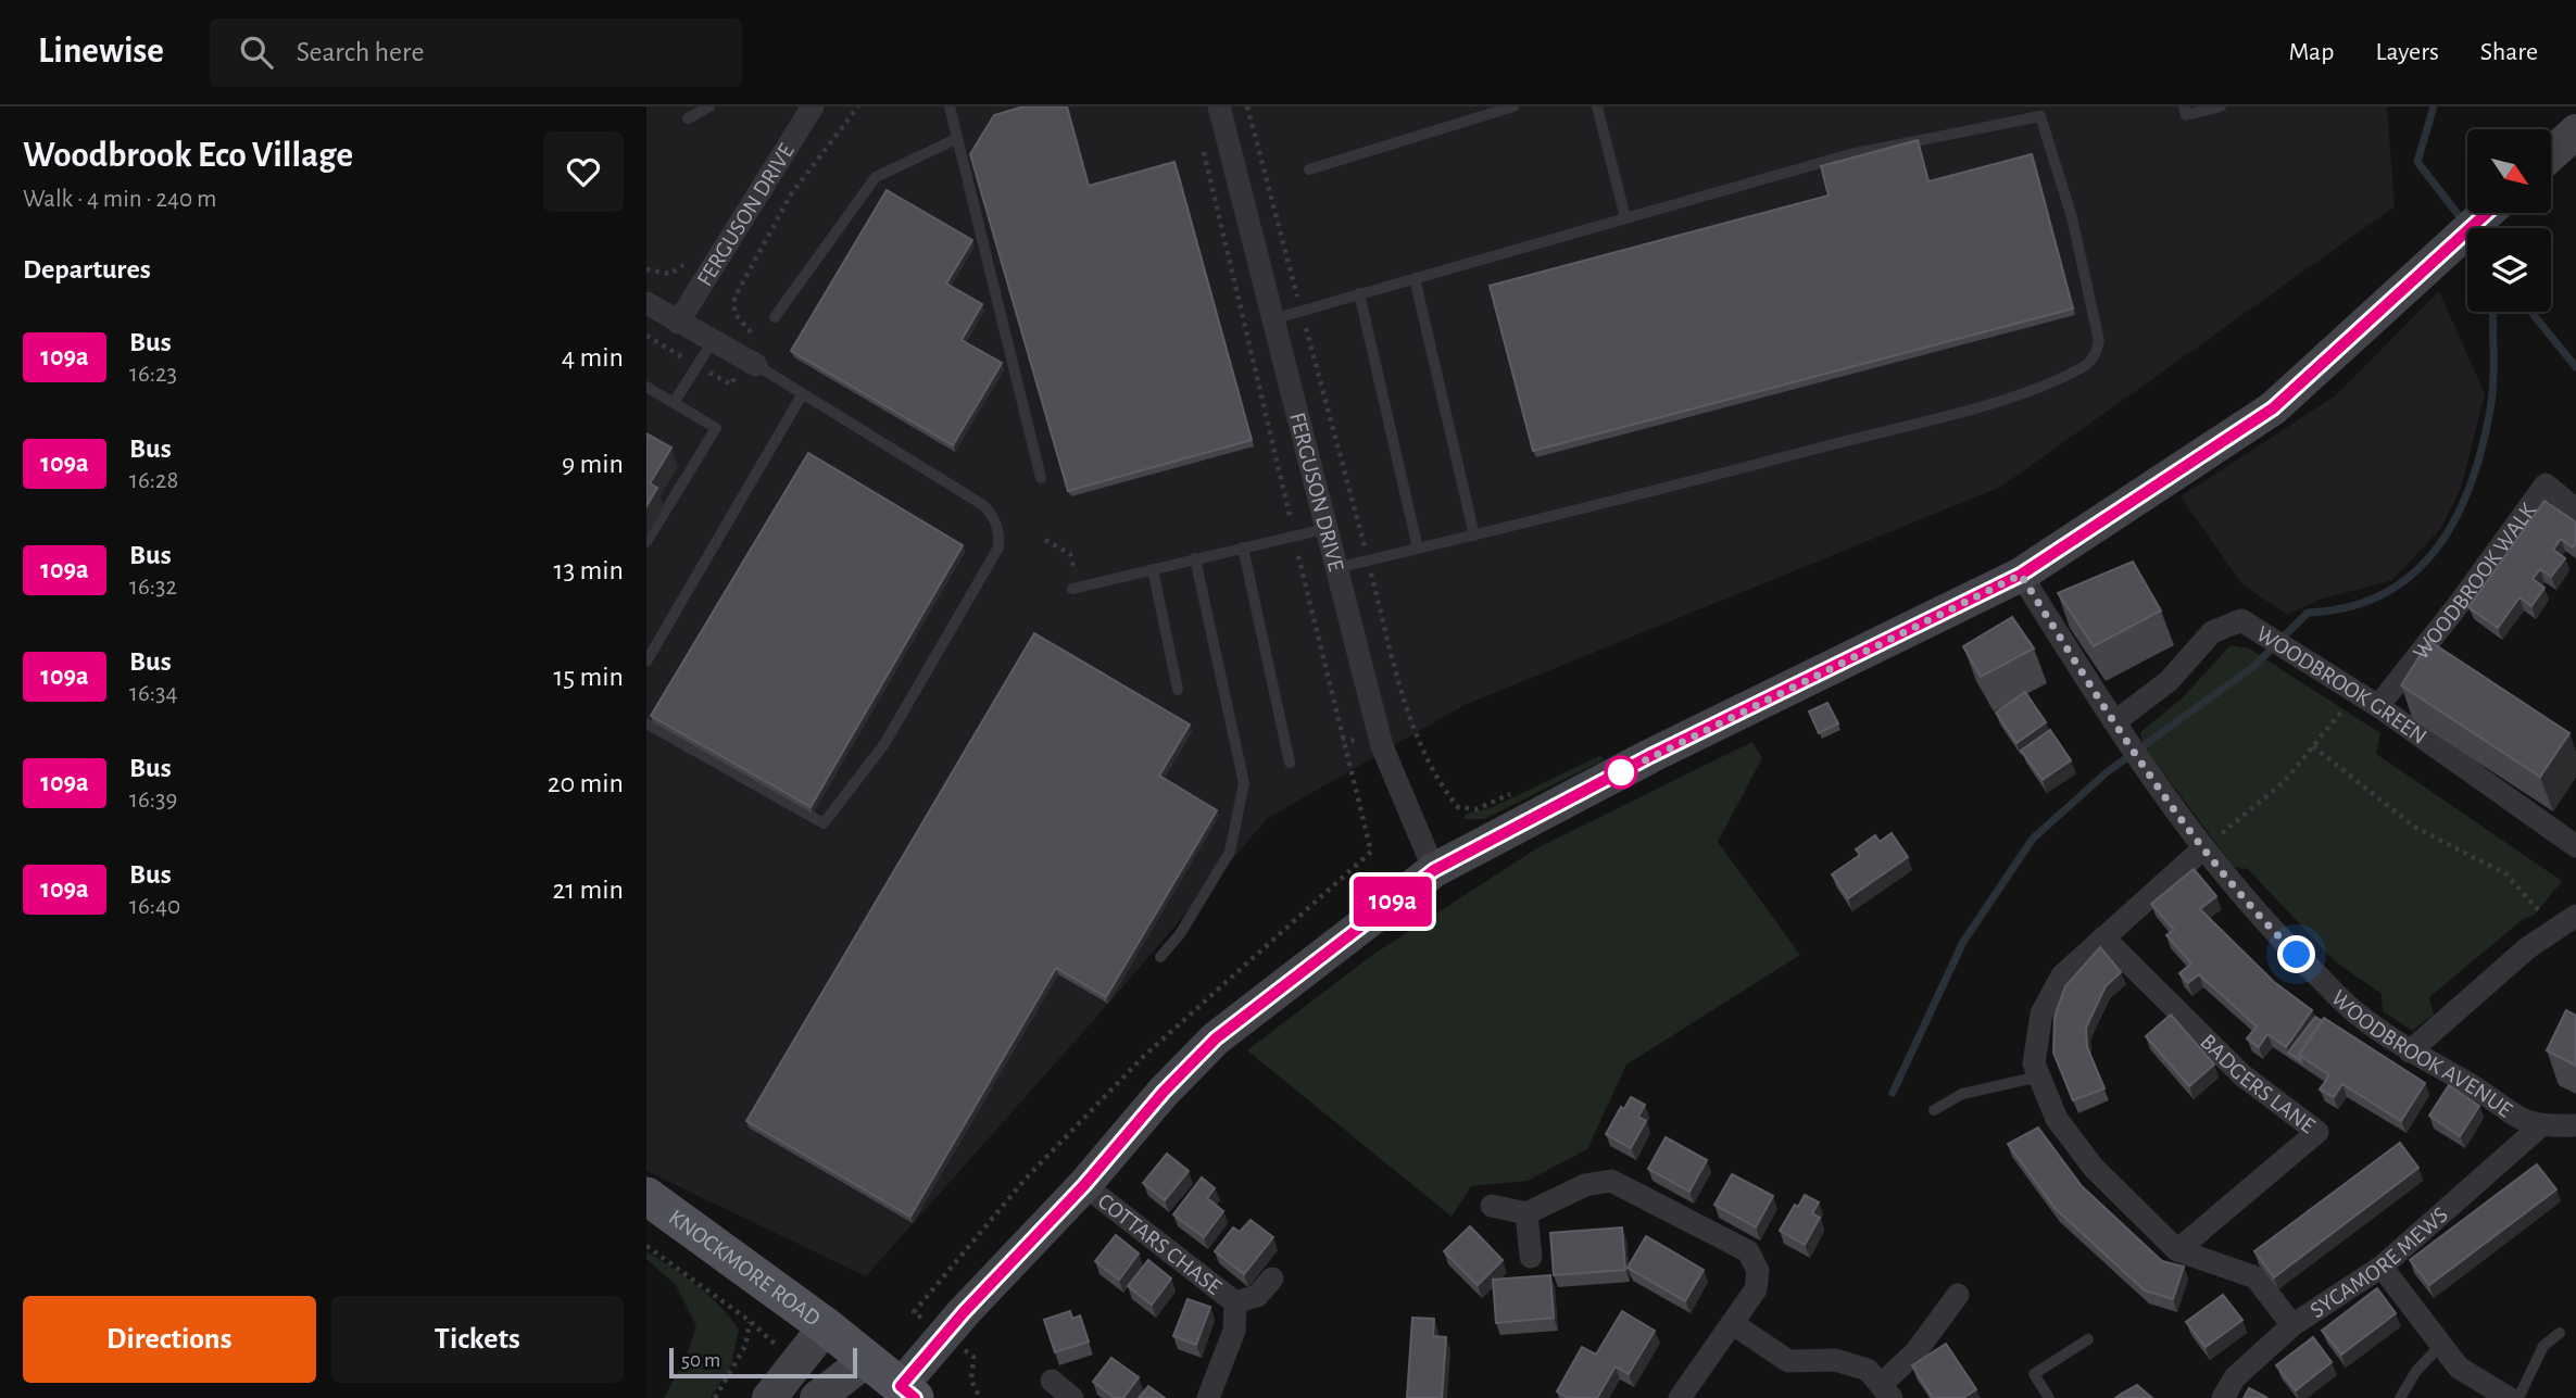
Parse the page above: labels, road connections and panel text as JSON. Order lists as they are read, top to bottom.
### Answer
{
  "streets": {
    "main road": ["KNOCKMORE ROAD"],
    "street": [
      "FERGUSON DRIVE",
      "WOODBROOK WALK",
      "WOODBROOK GREEN",
      "WOODBROOK AVENUE",
      "BADGERS LANE",
      "COTTARS CHASE",
      "SYCAMORE MEWS"
    ]
  },
  "crossings": [
    ["WOODBROOK WALK", "WOODBROOK GREEN"],
    ["WOODBROOK GREEN", "WOODBROOK AVENUE"],
    ["WOODBROOK AVENUE", "SYCAMORE MEWS"]
  ],
  "lines": ["bus line 109a"],
  "scale_bar": "50 m",
  "north": "bottom right",
  "page": {
    "header": "Linewise",
    "search": "Search here",
    "nav": ["Map", "Layers", "Share"],
    "heading": [
      ["Woodbrook Eco Village", "Walk · 4 min · 240 m"],
      "Departures"
    ],
    "on_map": "109a",
    "list": [
      {
        "mark": "109a",
        "name": "Bus",
        "note": "16:23",
        "value": "4 min"
      },
      {
        "mark": "109a",
        "name": "Bus",
        "note": "16:28",
        "value": "9 min"
      },
      {
        "mark": "109a",
        "name": "Bus",
        "note": "16:32",
        "value": "13 min"
      },
      {
        "mark": "109a",
        "name": "Bus",
        "note": "16:34",
        "value": "15 min"
      },
      {
        "mark": "109a",
        "name": "Bus",
        "note": "16:39",
        "value": "20 min"
      },
      {
        "mark": "109a",
        "name": "Bus",
        "note": "16:40",
        "value": "21 min"
      }
    ],
    "buttons": ["Directions", "Tickets"],
    "scale": "50 m"
  }
}
